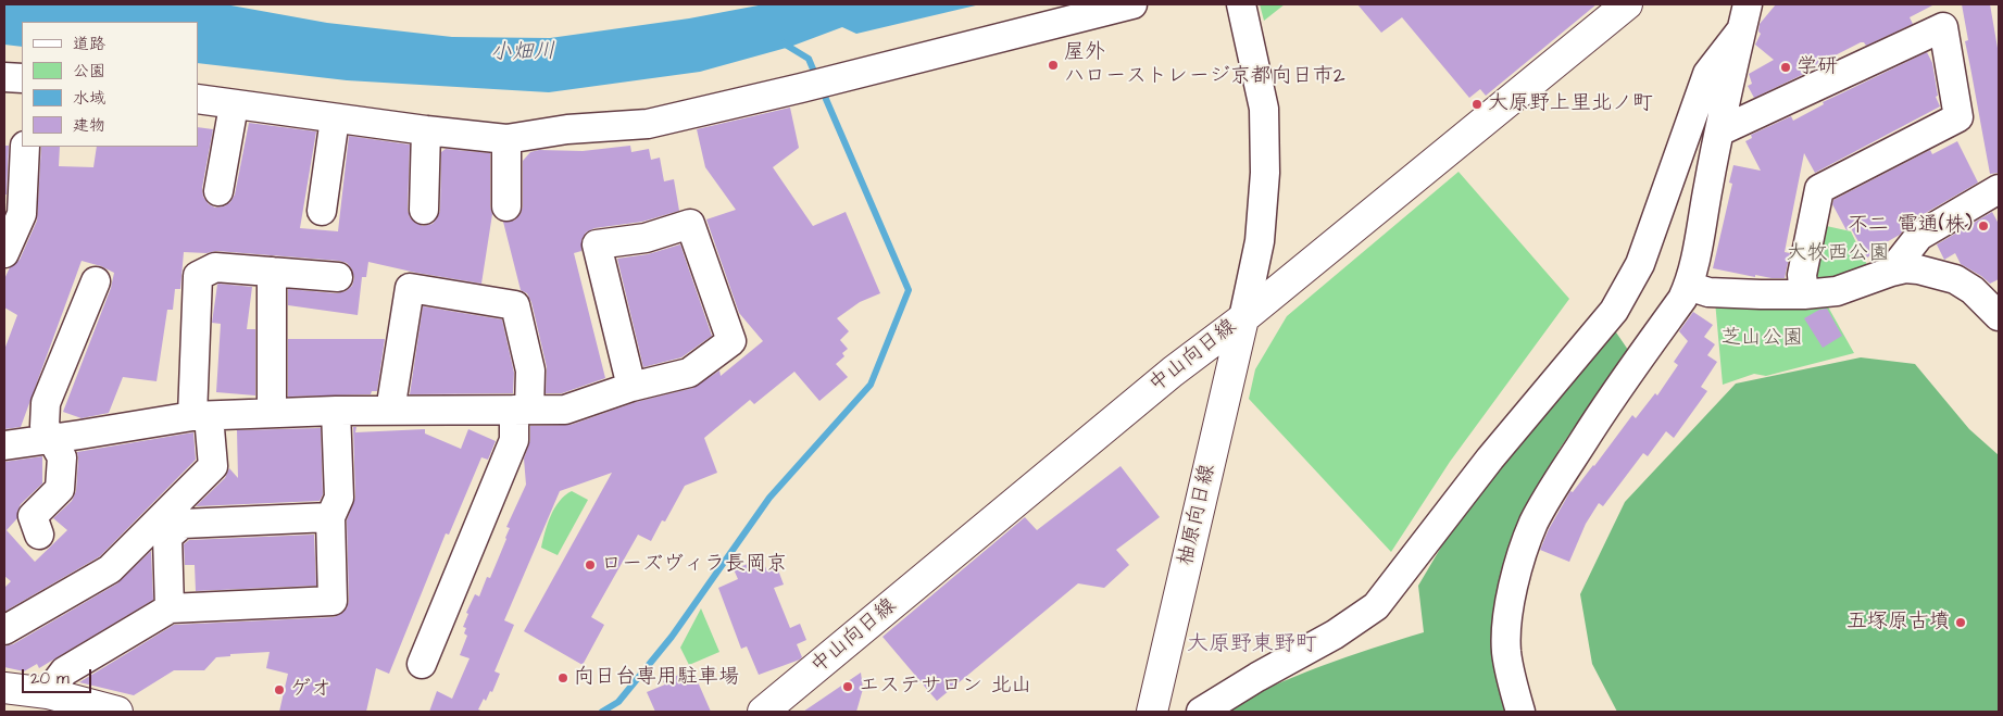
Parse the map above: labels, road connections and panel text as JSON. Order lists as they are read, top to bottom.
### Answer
{
  "streets": {
    "main road": ["中山向日線", "柚原向日線"]
  },
  "crossings": [
    ["中山向日線", "柚原向日線"]
  ],
  "districts": ["大原野東野町"],
  "water": ["小畑川"],
  "parks": ["大牧西公園", "芝山公園"],
  "places": [
    "屋外 ハローストレージ京都向日市2",
    "学研",
    "大原野上里北ノ町",
    "不二 電通(株)",
    "ローズヴィラ長岡京",
    "五塚原古墳",
    "向日台専用駐車場",
    "エステサロン 北山",
    "ゲオ"
  ],
  "legend": [
    "道路",
    "公園",
    "水域",
    "建物"
  ],
  "scale_bar": "20 m"
}
